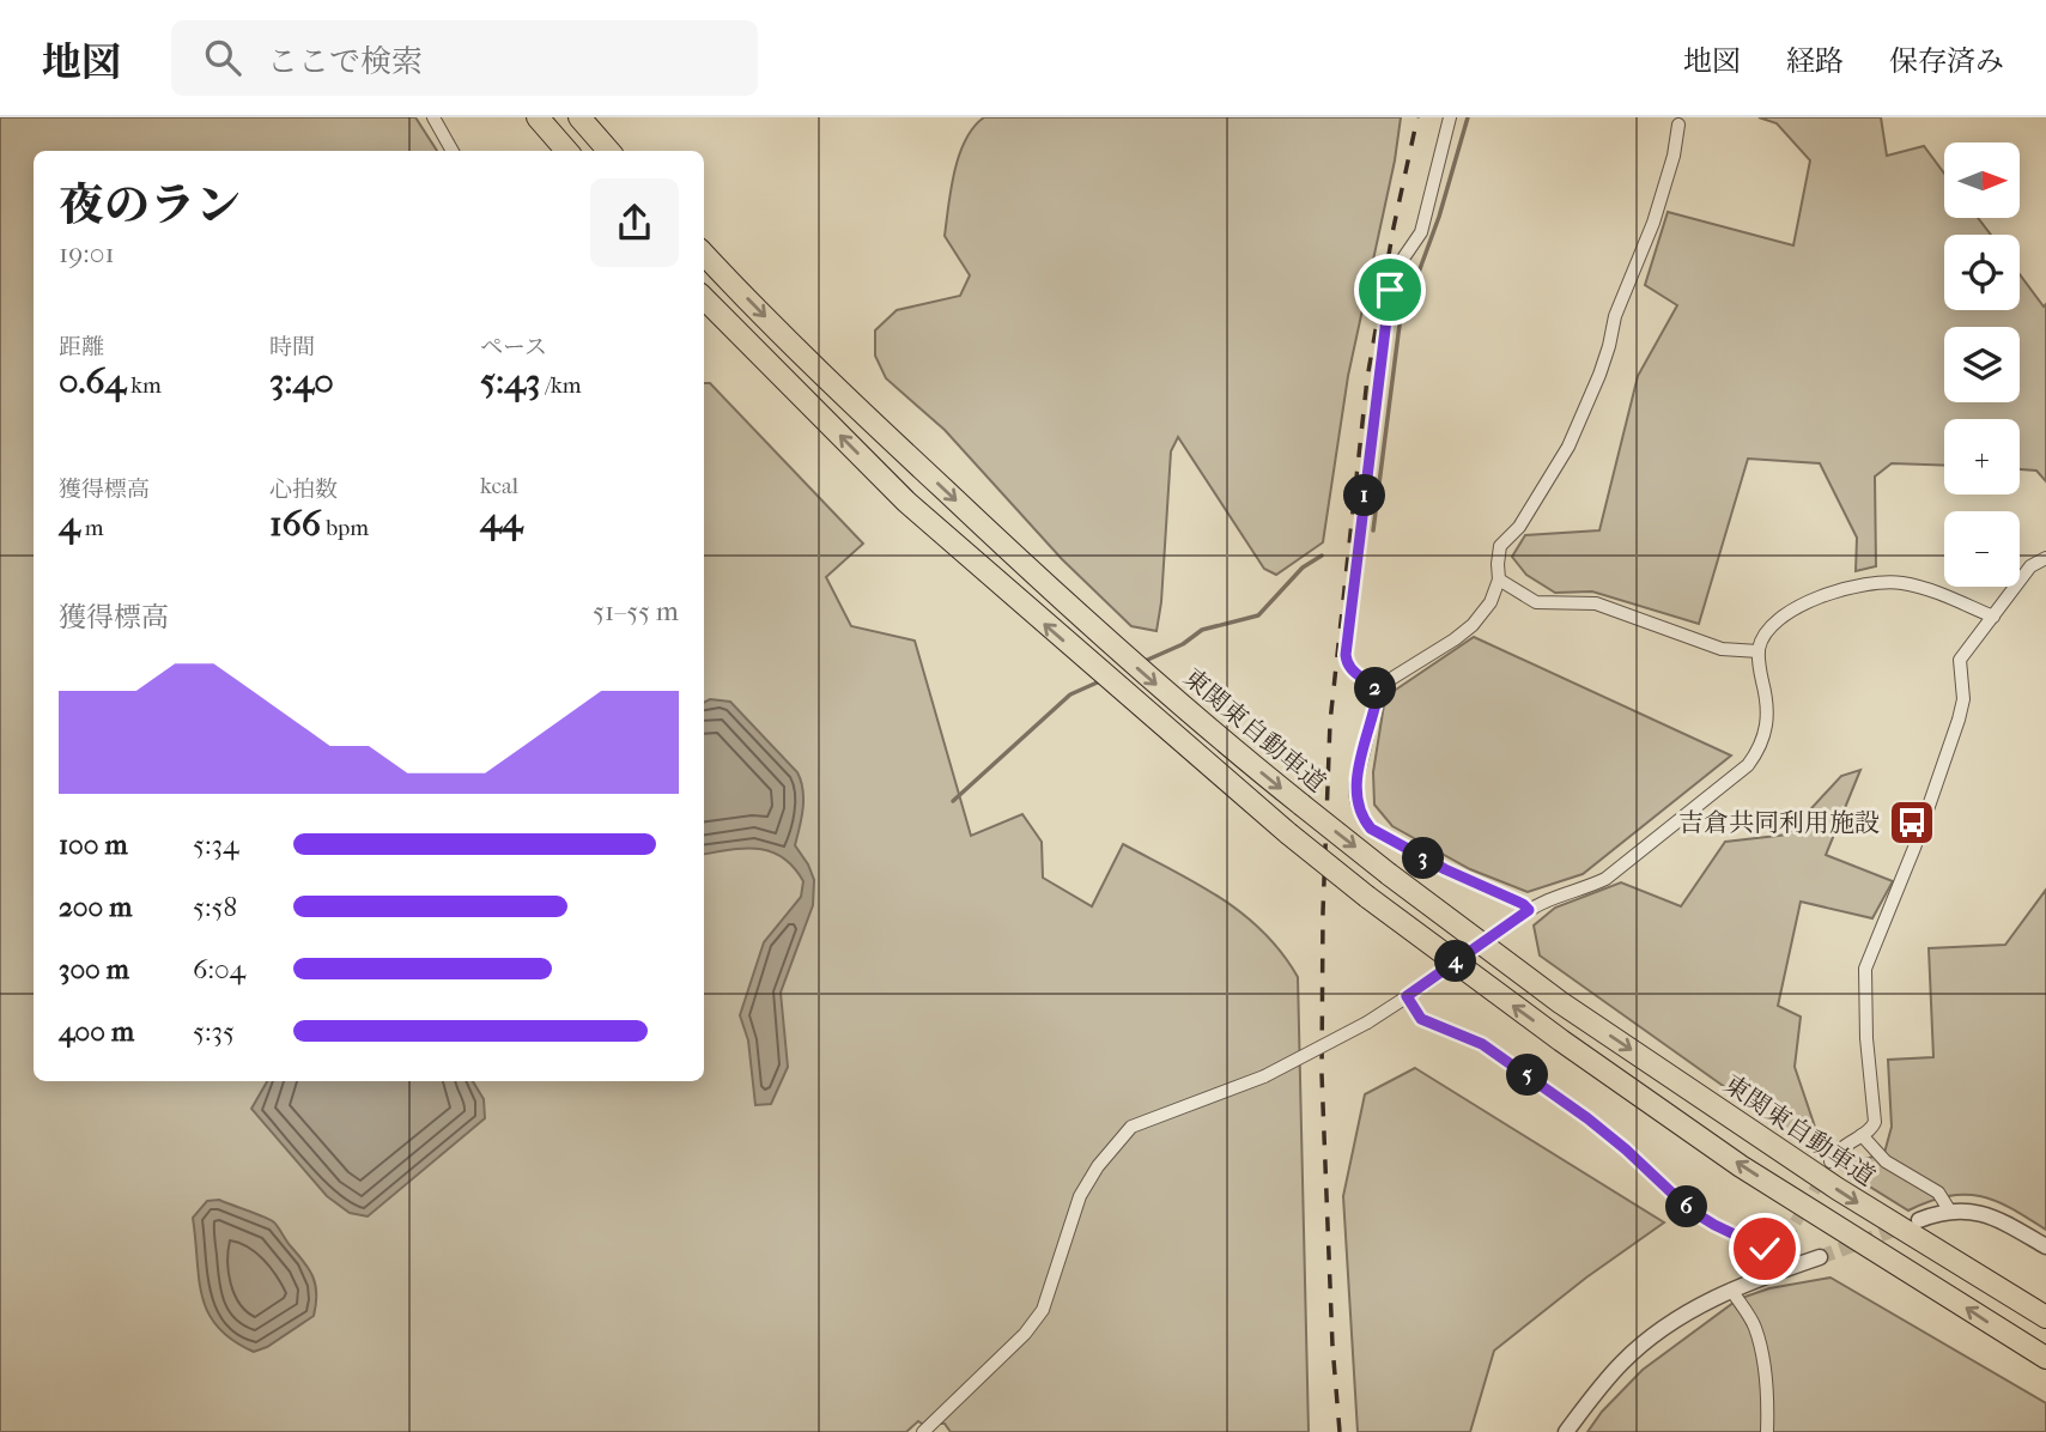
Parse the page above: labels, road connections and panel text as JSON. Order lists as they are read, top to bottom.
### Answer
{
  "streets": {
    "highway": ["東関東自動車道"]
  },
  "places": {
    "bus stop": ["吉倉共同利用施設"]
  },
  "north": "right",
  "page": {
    "header": "地図",
    "search": "ここで検索",
    "nav": ["地図", "経路", "保存済み"],
    "map_buttons": ["+", "−"],
    "heading": ["夜のラン", "19:01"],
    "stats": [
      ["距離", "0.64 km"],
      ["時間", "3:40"],
      ["ペース", "5:43 /km"],
      ["獲得標高", "4 m"],
      ["心拍数", "166 bpm"],
      ["kcal", "44"]
    ],
    "pins": [
      "1",
      "2",
      "3",
      "4",
      "5",
      "6"
    ],
    "chart": ["獲得標高", "51–55 m"],
    "list": [
      {
        "name": "100 m",
        "note": "5:34"
      },
      {
        "name": "200 m",
        "note": "5:58"
      },
      {
        "name": "300 m",
        "note": "6:04"
      },
      {
        "name": "400 m",
        "note": "5:35"
      }
    ]
  }
}
